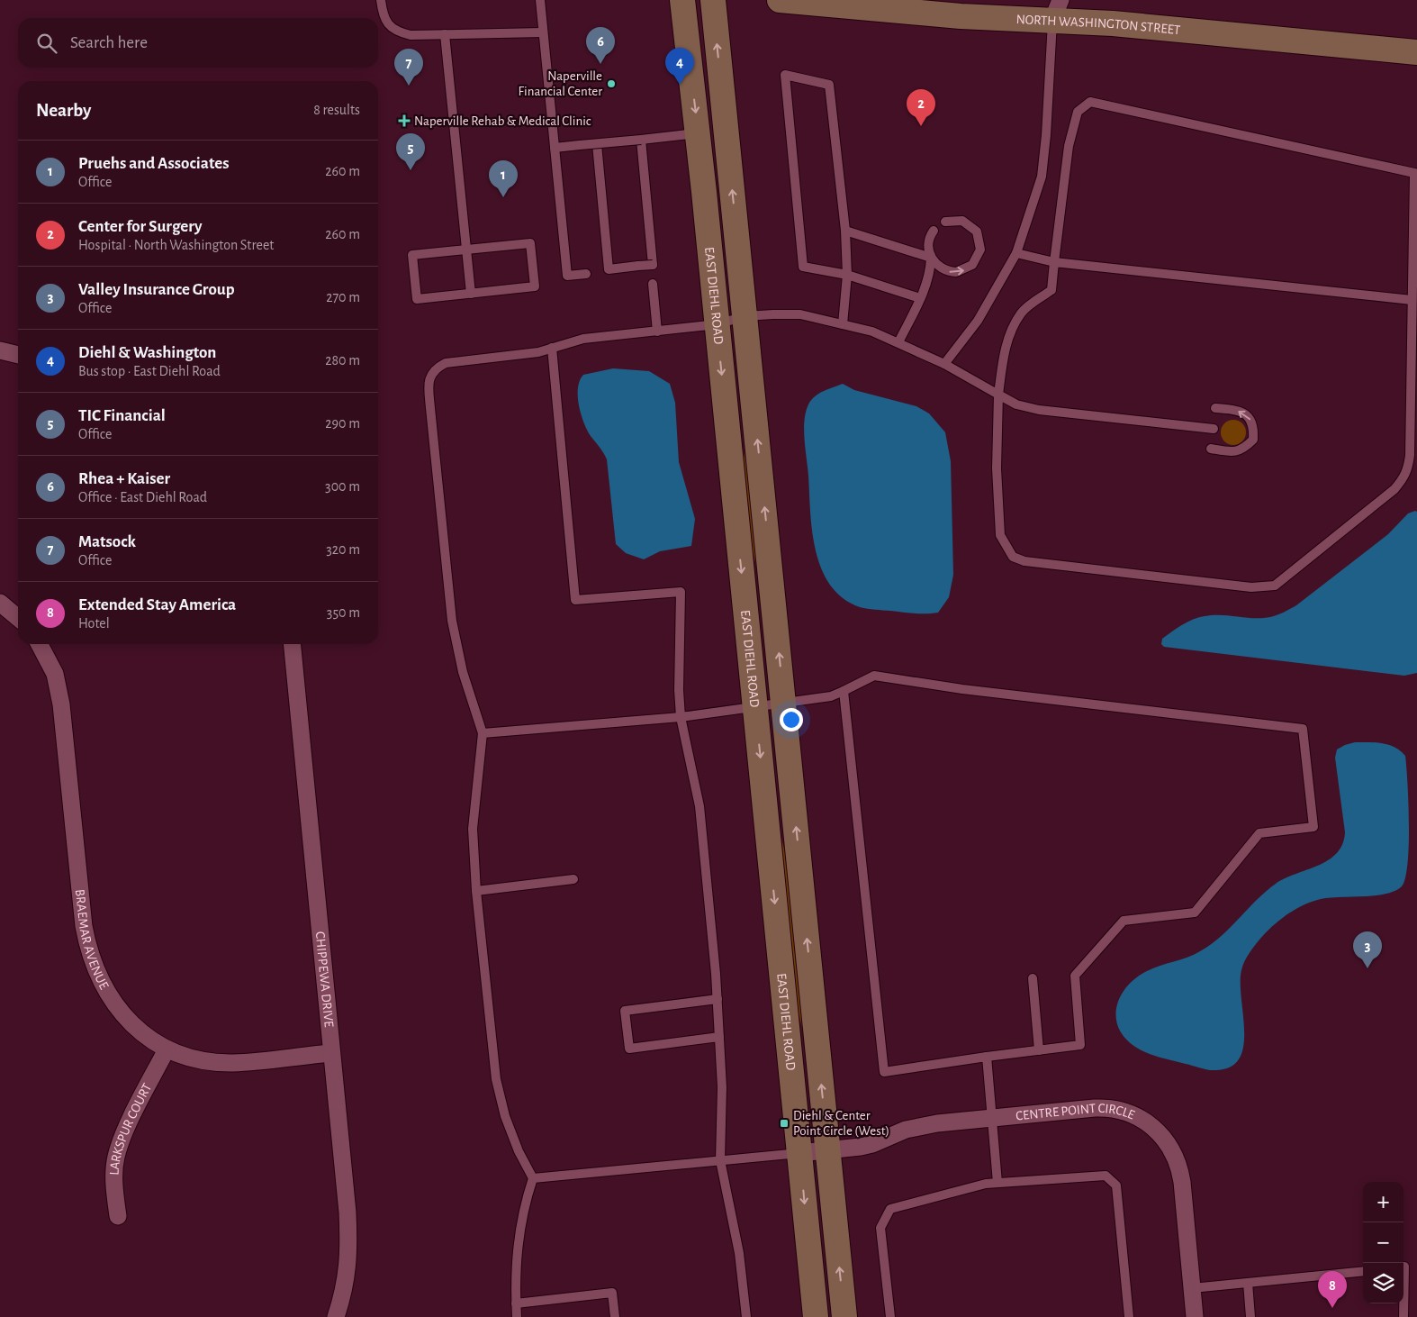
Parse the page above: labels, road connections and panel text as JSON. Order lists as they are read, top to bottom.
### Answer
{
  "streets": {
    "street": [
      "NORTH WASHINGTON STREET",
      "EAST DIEHL ROAD",
      "BRAEMAR AVENUE",
      "CHIPPEWA DRIVE",
      "CENTRE POINT CIRCLE",
      "LARKSPUR COURT"
    ]
  },
  "crossings": [
    ["EAST DIEHL ROAD", "CENTRE POINT CIRCLE"],
    ["BRAEMAR AVENUE", "CHIPPEWA DRIVE"],
    ["BRAEMAR AVENUE", "LARKSPUR COURT"]
  ],
  "places": {
    "other": ["Naperville Financial Center"],
    "health": ["Naperville Rehab & Medical Clinic"],
    "transit": ["Diehl & Center Point Circle (West)"]
  },
  "page": {
    "search": "Search here",
    "pins": [
      "6",
      "4",
      "7",
      "2",
      "5",
      "1",
      "3",
      "8"
    ],
    "heading": ["Nearby", "8 results"],
    "list": [
      {
        "mark": "1",
        "name": "Pruehs and Associates",
        "note": "Office",
        "value": "260 m"
      },
      {
        "mark": "2",
        "name": "Center for Surgery",
        "note": "Hospital · North Washington Street",
        "value": "260 m"
      },
      {
        "mark": "3",
        "name": "Valley Insurance Group",
        "note": "Office",
        "value": "270 m"
      },
      {
        "mark": "4",
        "name": "Diehl & Washington",
        "note": "Bus stop · East Diehl Road",
        "value": "280 m"
      },
      {
        "mark": "5",
        "name": "TIC Financial",
        "note": "Office",
        "value": "290 m"
      },
      {
        "mark": "6",
        "name": "Rhea + Kaiser",
        "note": "Office · East Diehl Road",
        "value": "300 m"
      },
      {
        "mark": "7",
        "name": "Matsock",
        "note": "Office",
        "value": "320 m"
      },
      {
        "mark": "8",
        "name": "Extended Stay America",
        "note": "Hotel",
        "value": "350 m"
      }
    ],
    "map_buttons": ["+", "−"]
  }
}
